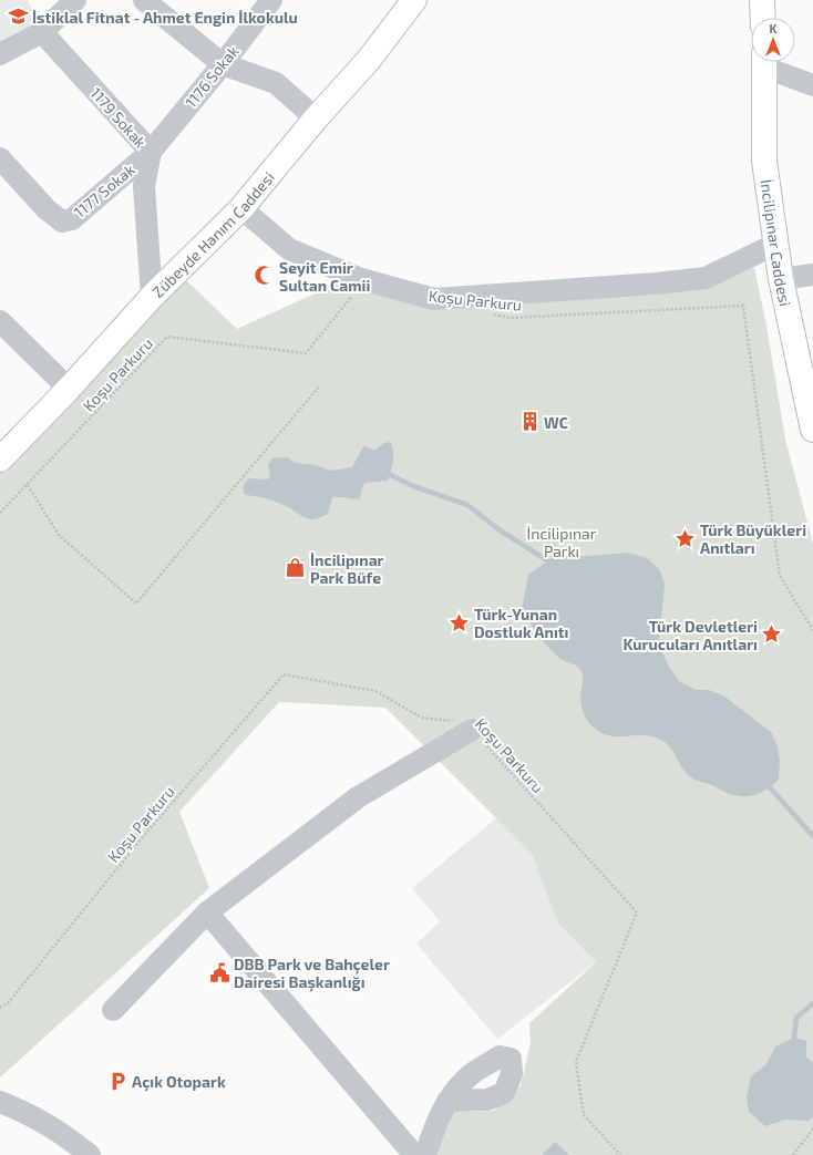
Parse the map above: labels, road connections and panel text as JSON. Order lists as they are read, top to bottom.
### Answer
{
  "streets": {
    "main road": ["Zübeyde Hanım Caddesi", "İncilipınar Caddesi"],
    "street": ["1176 Sokak", "1179 Sokak", "1177 Sokak"],
    "path": ["Koşu Parkuru"]
  },
  "crossings": [
    ["1176 Sokak", "1179 Sokak"],
    ["1176 Sokak", "1177 Sokak"],
    ["1179 Sokak", "1177 Sokak"],
    ["1179 Sokak", "Zübeyde Hanım Caddesi"]
  ],
  "parks": ["İncilipınar Parkı"],
  "places": {
    "school or university": ["İstiklal Fitnat - Ahmet Engin İlkokulu"],
    "mosque": ["Seyit Emir Sultan Camii"],
    "building": ["WC"],
    "place": ["Türk Büyükleri Anıtları", "Türk-Yunan Dostluk Anıtı", "Türk Devletleri Kurucuları Anıtları"],
    "shop": ["İncilipınar Park Büfe"],
    "public building": ["DBB Park ve Bahçeler Dairesi Başkanlığı"],
    "parking": ["Açık Otopark"]
  },
  "north": "top"
}
